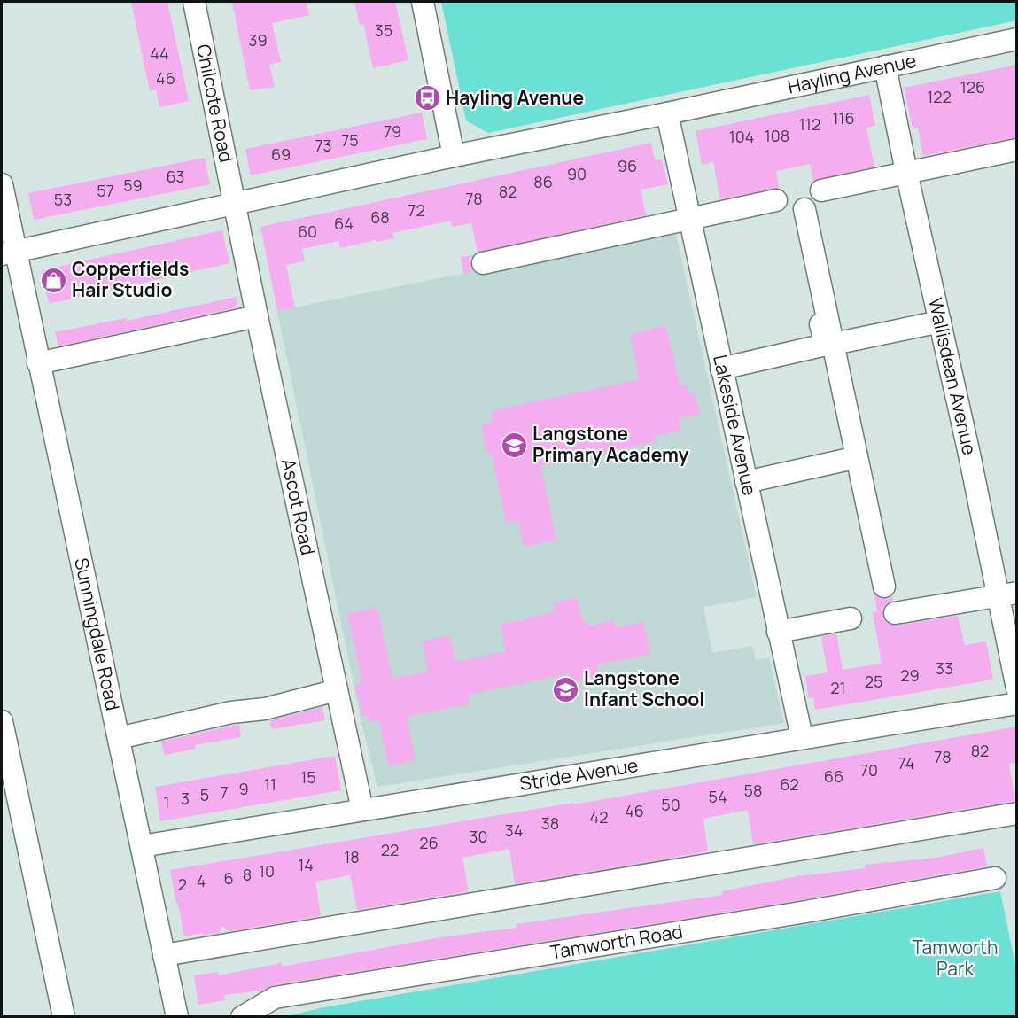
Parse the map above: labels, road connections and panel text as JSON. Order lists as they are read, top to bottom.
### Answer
{
  "streets": {
    "street": [
      "Hayling Avenue",
      "Chilcote Road",
      "Wallisdean Avenue",
      "Lakeside Avenue",
      "Ascot Road",
      "Sunningdale Road",
      "Stride Avenue",
      "Tamworth Road"
    ]
  },
  "crossings": [
    ["Hayling Avenue", "Chilcote Road"],
    ["Hayling Avenue", "Wallisdean Avenue"],
    ["Hayling Avenue", "Lakeside Avenue"],
    ["Hayling Avenue", "Ascot Road"],
    ["Hayling Avenue", "Sunningdale Road"],
    ["Chilcote Road", "Ascot Road"],
    ["Lakeside Avenue", "Stride Avenue"],
    ["Ascot Road", "Stride Avenue"],
    ["Sunningdale Road", "Stride Avenue"]
  ],
  "parks": ["Tamworth Park"],
  "places": {
    "bus stop": ["Hayling Avenue"],
    "shop": ["Copperfields Hair Studio"],
    "school or university": ["Langstone Primary Academy", "Langstone Infant School"]
  },
  "house_numbers": [
    "35",
    "39",
    "44",
    "46",
    "126",
    "122",
    "116",
    "112",
    "79",
    "108",
    "104",
    "75",
    "73",
    "69",
    "96",
    "90",
    "63",
    "86",
    "59",
    "57",
    "82",
    "78",
    "53",
    "72",
    "68",
    "64",
    "60",
    "33",
    "29",
    "25",
    "21",
    "82",
    "78",
    "74",
    "70",
    "66",
    "15",
    "11",
    "62",
    "9",
    "58",
    "7",
    "5",
    "54",
    "3",
    "1",
    "50",
    "46",
    "42",
    "38",
    "34",
    "30",
    "26",
    "22",
    "18",
    "14",
    "10",
    "8",
    "6",
    "4",
    "2"
  ]
}
